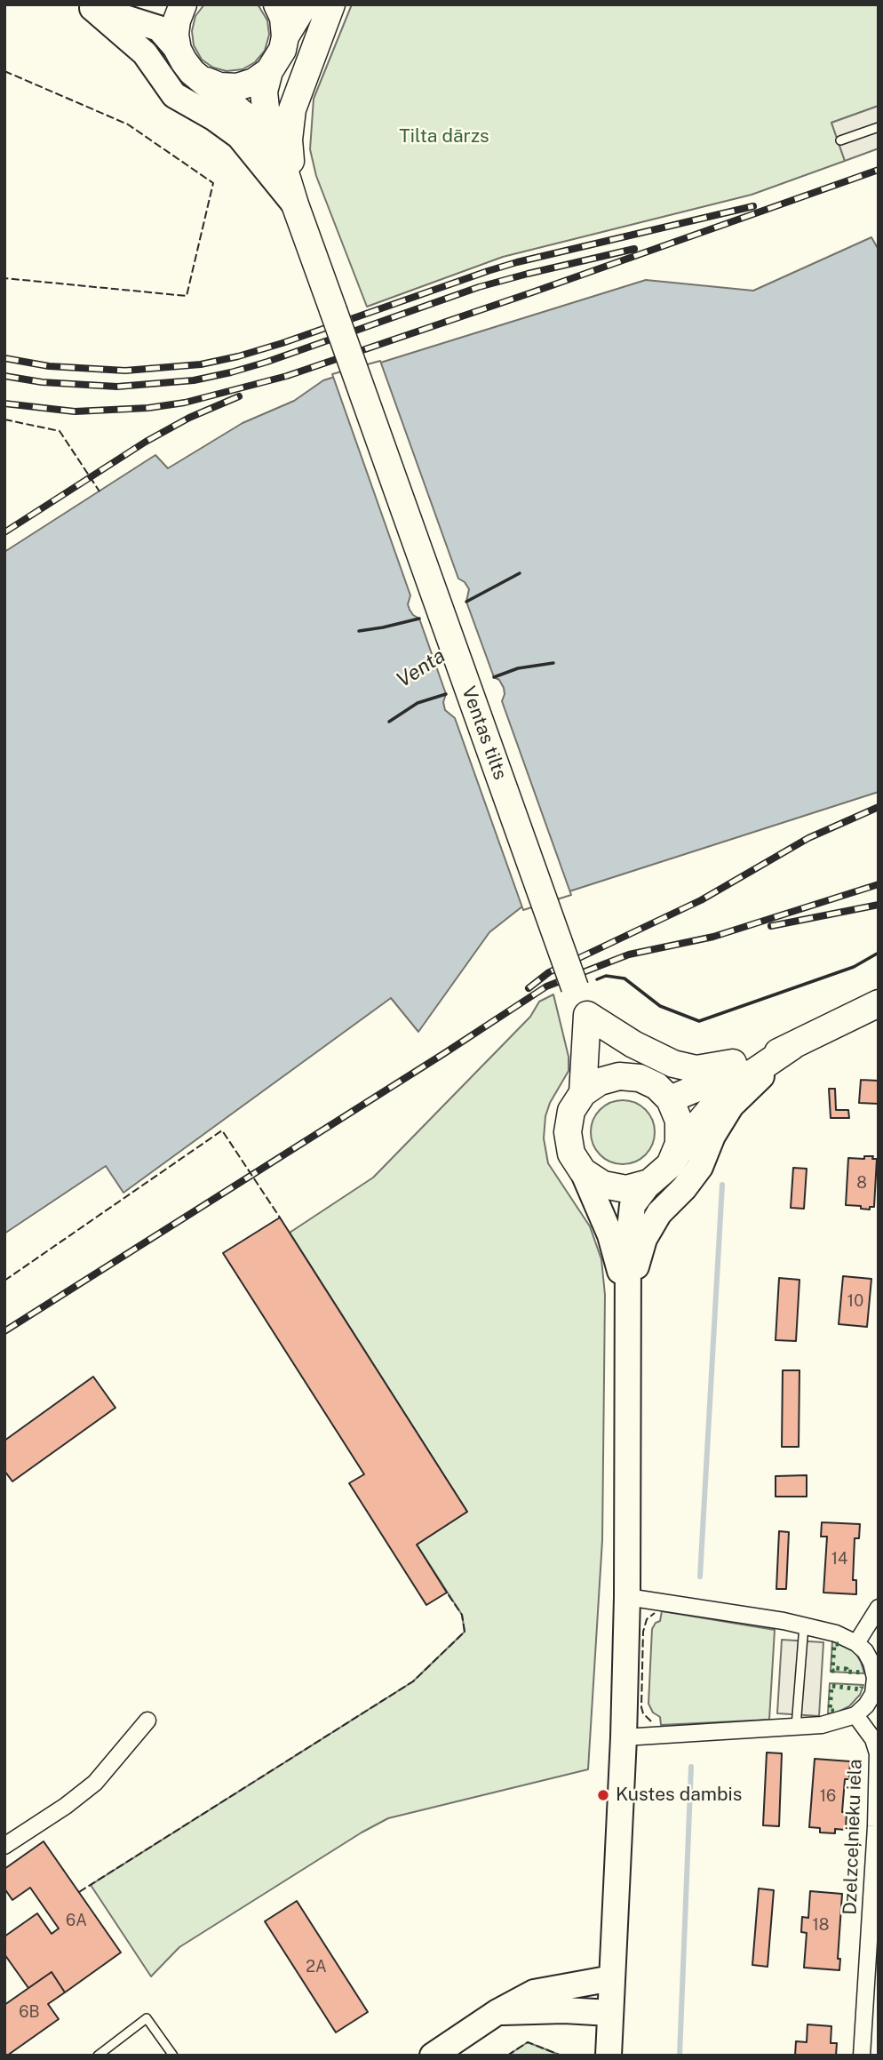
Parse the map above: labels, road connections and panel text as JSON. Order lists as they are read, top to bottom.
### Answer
{
  "streets": {
    "highway": ["Ventas tilts"],
    "street": ["Dzelzceļnieku iela"]
  },
  "water": ["Venta"],
  "parks": ["Tilta dārzs"],
  "places": ["Kustes dambis"],
  "house_numbers": [
    "8",
    "10",
    "14",
    "16",
    "6A",
    "18",
    "2A",
    "6B"
  ]
}
